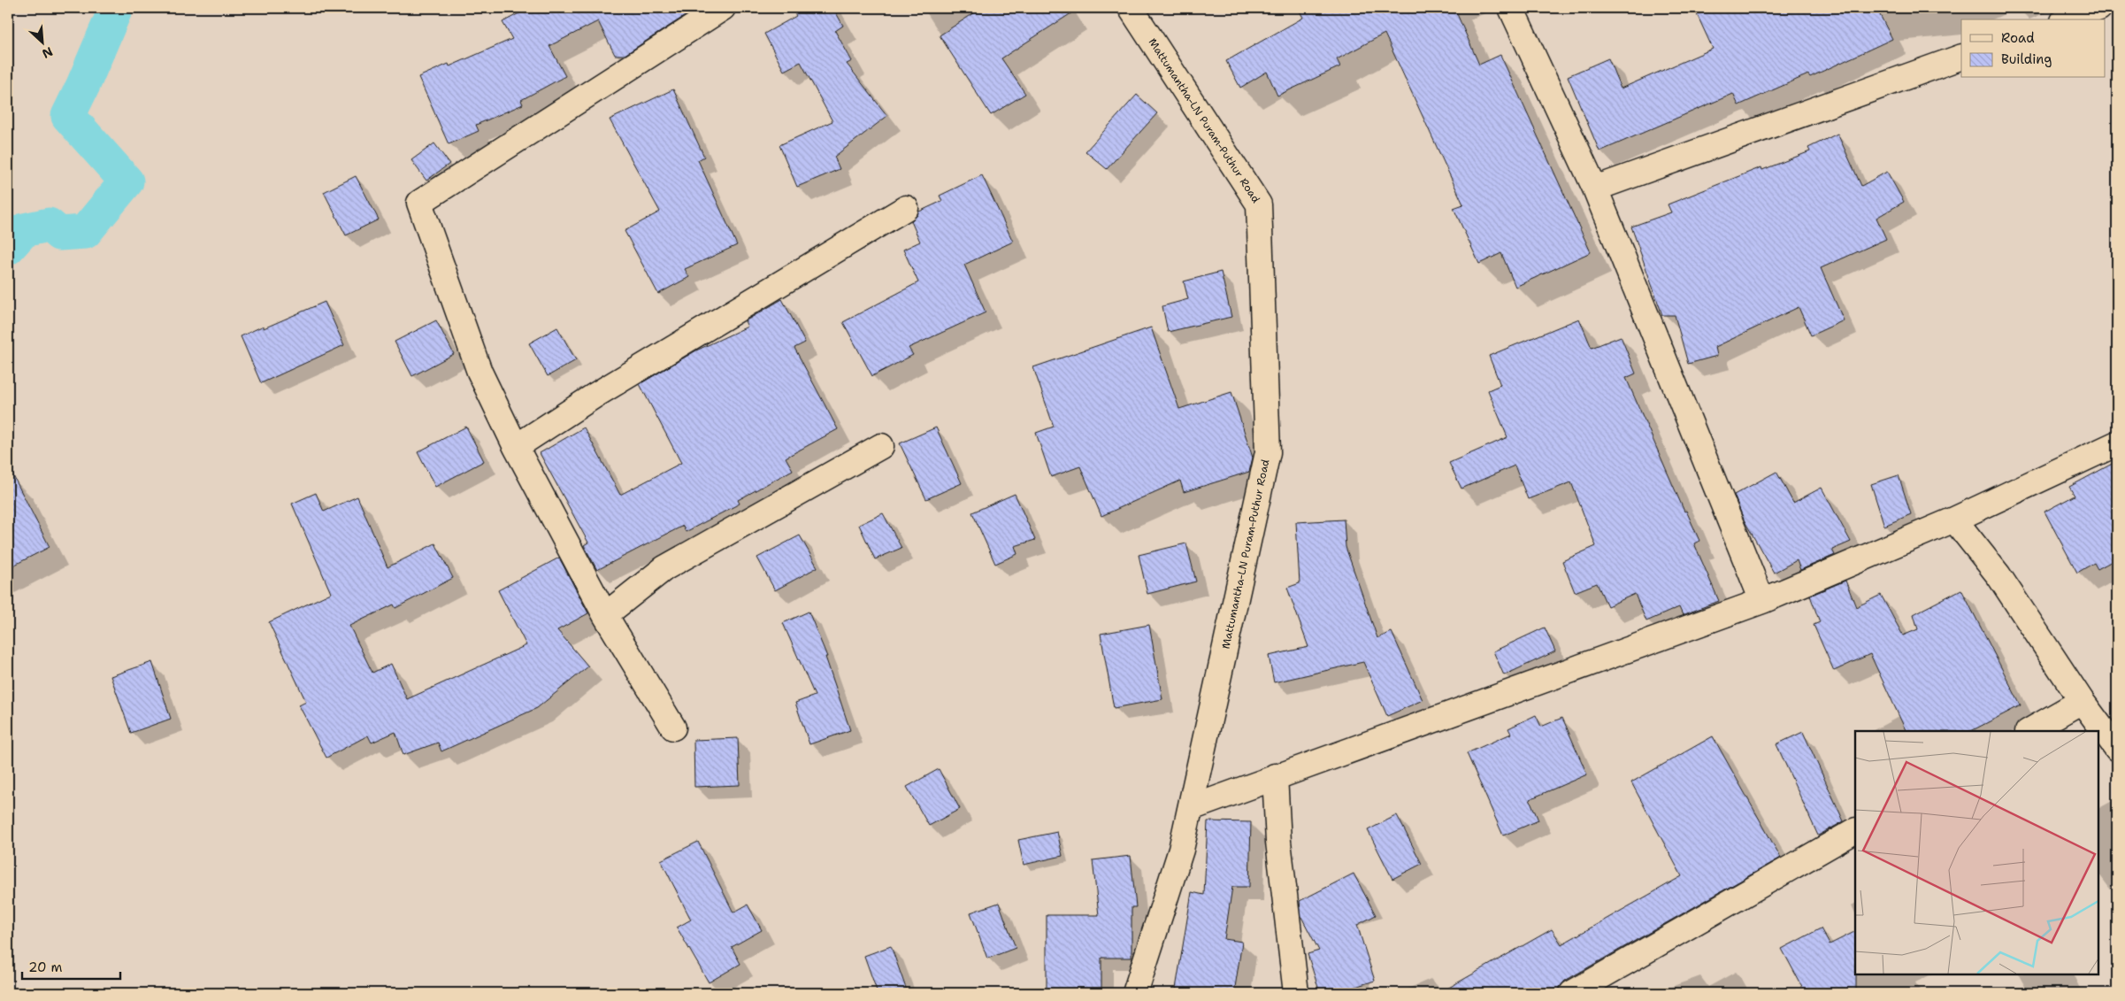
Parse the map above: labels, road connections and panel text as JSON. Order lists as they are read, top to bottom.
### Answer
{
  "streets": {
    "street": ["Mattumantha-LN Puram-Puthur Road"]
  },
  "legend": ["Road", "Building"],
  "scale_bar": "20 m",
  "north": "bottom right"
}
